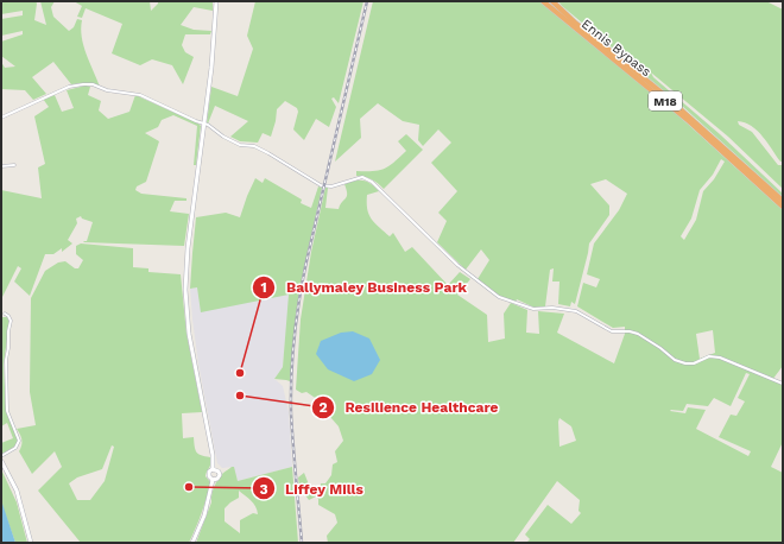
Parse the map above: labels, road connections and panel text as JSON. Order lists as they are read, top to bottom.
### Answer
{
  "streets": {
    "highway": ["Ennis Bypass", "M18"]
  },
  "places": ["Ballymaley Business Park", "Resilience Healthcare", "Liffey Mills"]
}
